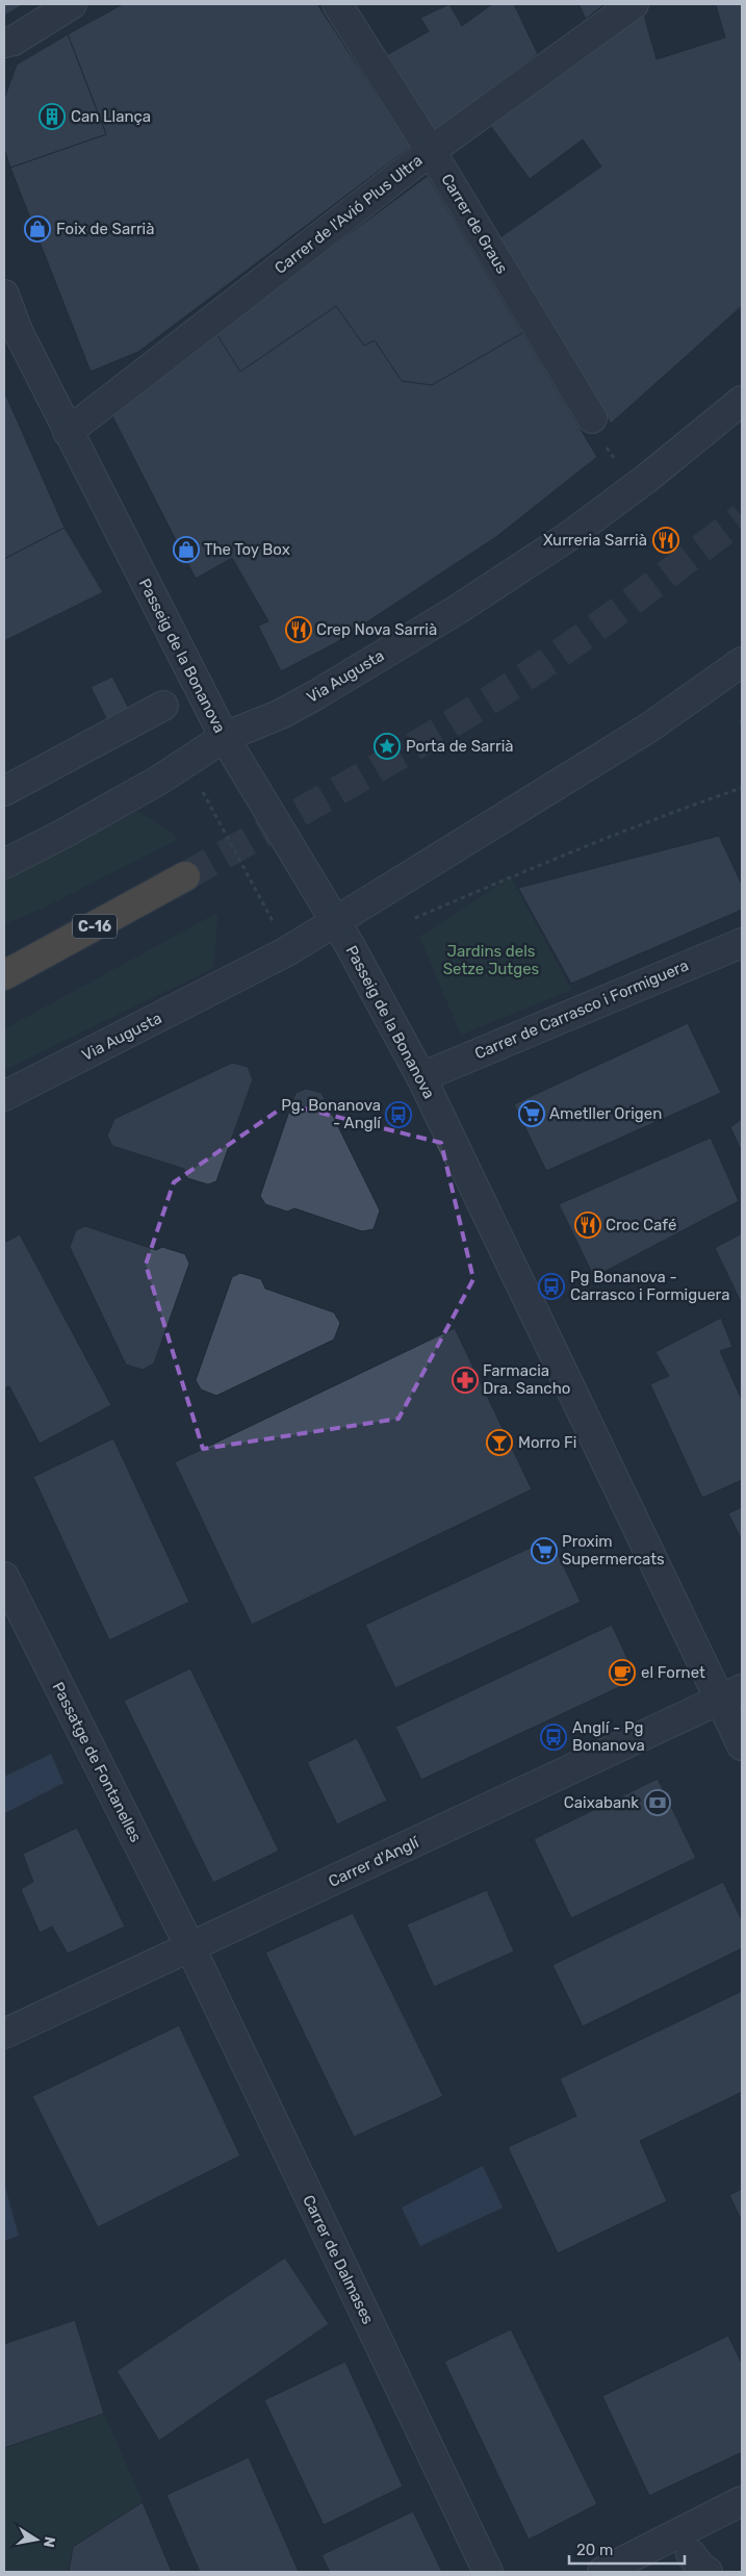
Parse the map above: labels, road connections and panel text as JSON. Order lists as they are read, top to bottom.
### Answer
{
  "streets": {
    "highway": ["C-16"],
    "street": [
      "Carrer de l'Avió Plus Ultra",
      "Carrer de Graus",
      "Passeig de la Bonanova",
      "Via Augusta",
      "Carrer de Carrasco i Formiguera",
      "Passatge de Fontanelles",
      "Carrer d'Anglí",
      "Carrer de Dalmases"
    ]
  },
  "crossings": [
    ["Carrer de l'Avió Plus Ultra", "Carrer de Graus"],
    ["Carrer de l'Avió Plus Ultra", "Passeig de la Bonanova"],
    ["Passeig de la Bonanova", "Via Augusta"],
    ["Passeig de la Bonanova", "Carrer de Carrasco i Formiguera"],
    ["Passeig de la Bonanova", "Carrer d'Anglí"],
    ["Passatge de Fontanelles", "Carrer d'Anglí"],
    ["Passatge de Fontanelles", "Carrer de Dalmases"],
    ["Carrer d'Anglí", "Carrer de Dalmases"]
  ],
  "parks": ["Jardins dels Setze Jutges"],
  "places": {
    "building": ["Can Llança"],
    "shop": ["Foix de Sarrià", "The Toy Box"],
    "restaurant": ["Xurreria Sarrià", "Crep Nova Sarrià", "Croc Café"],
    "place": ["Porta de Sarrià"],
    "supermarket": ["Ametller Origen", "Proxim Supermercats"],
    "bus stop": ["Pg. Bonanova - Anglí", "Pg Bonanova - Carrasco i Formiguera", "Anglí - Pg Bonanova"],
    "pharmacy": ["Farmacia Dra. Sancho"],
    "bar": ["Morro Fi"],
    "cafe": ["el Fornet"],
    "bank": ["Caixabank"]
  },
  "scale_bar": "20 m",
  "north": "right"
}
